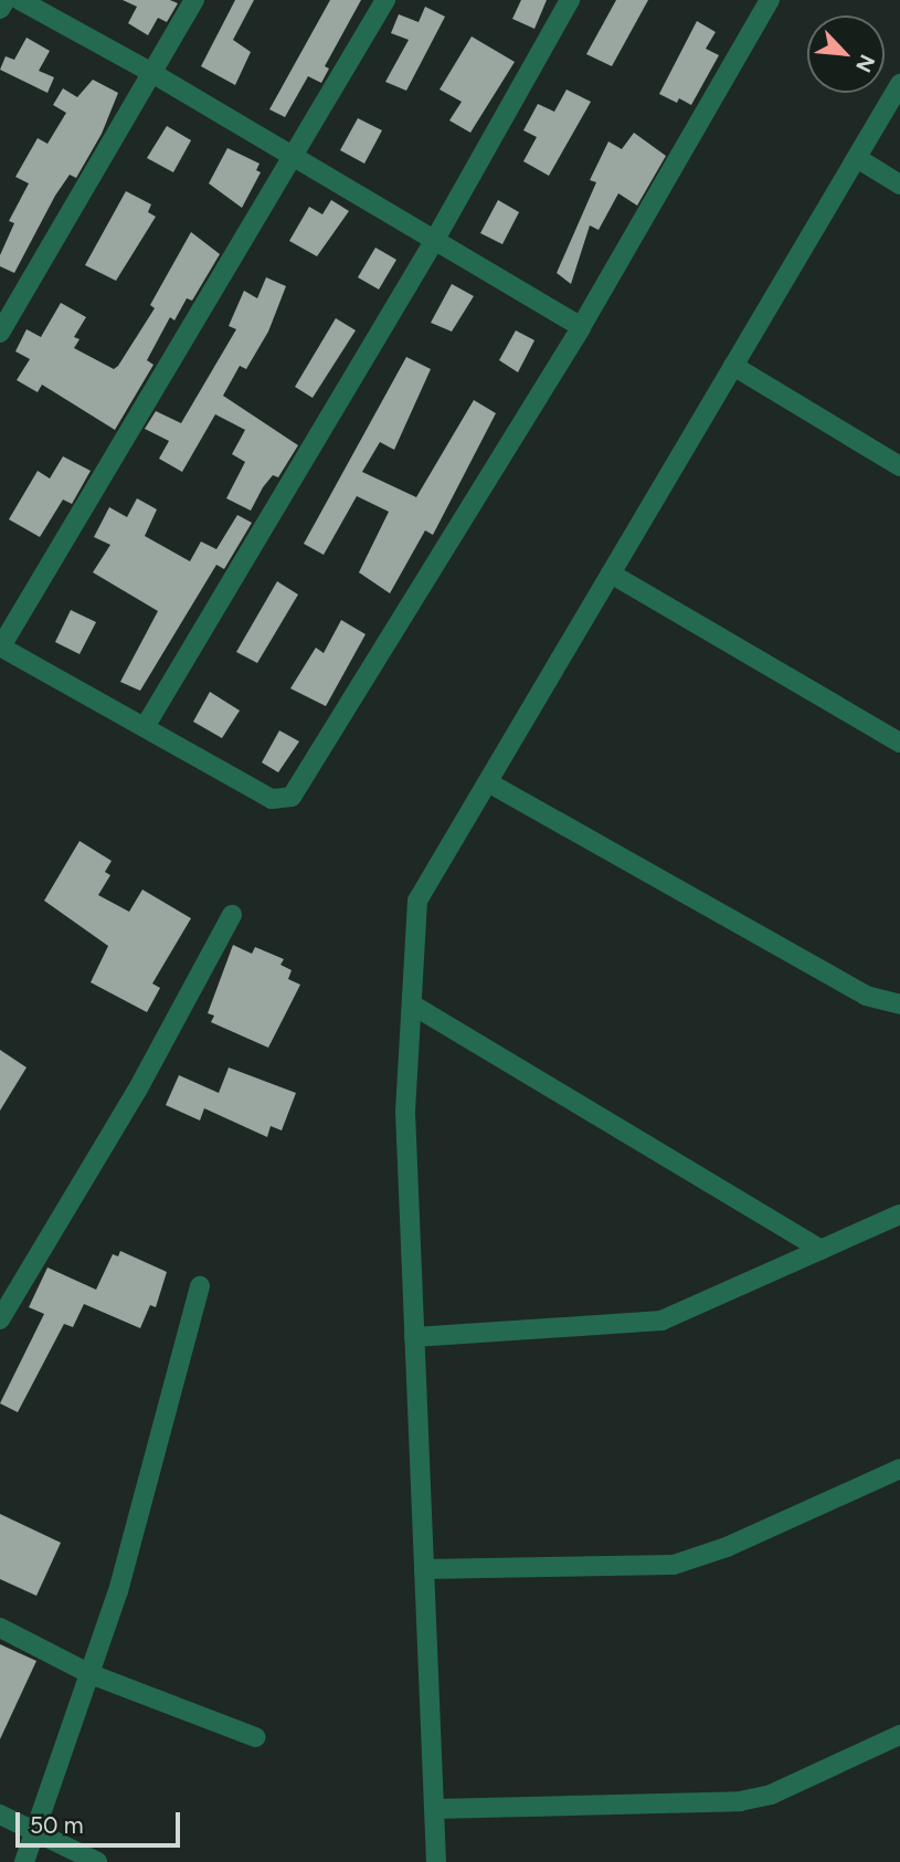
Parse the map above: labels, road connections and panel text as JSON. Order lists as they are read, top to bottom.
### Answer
{
  "scale_bar": "50 m",
  "north": "bottom right"
}
